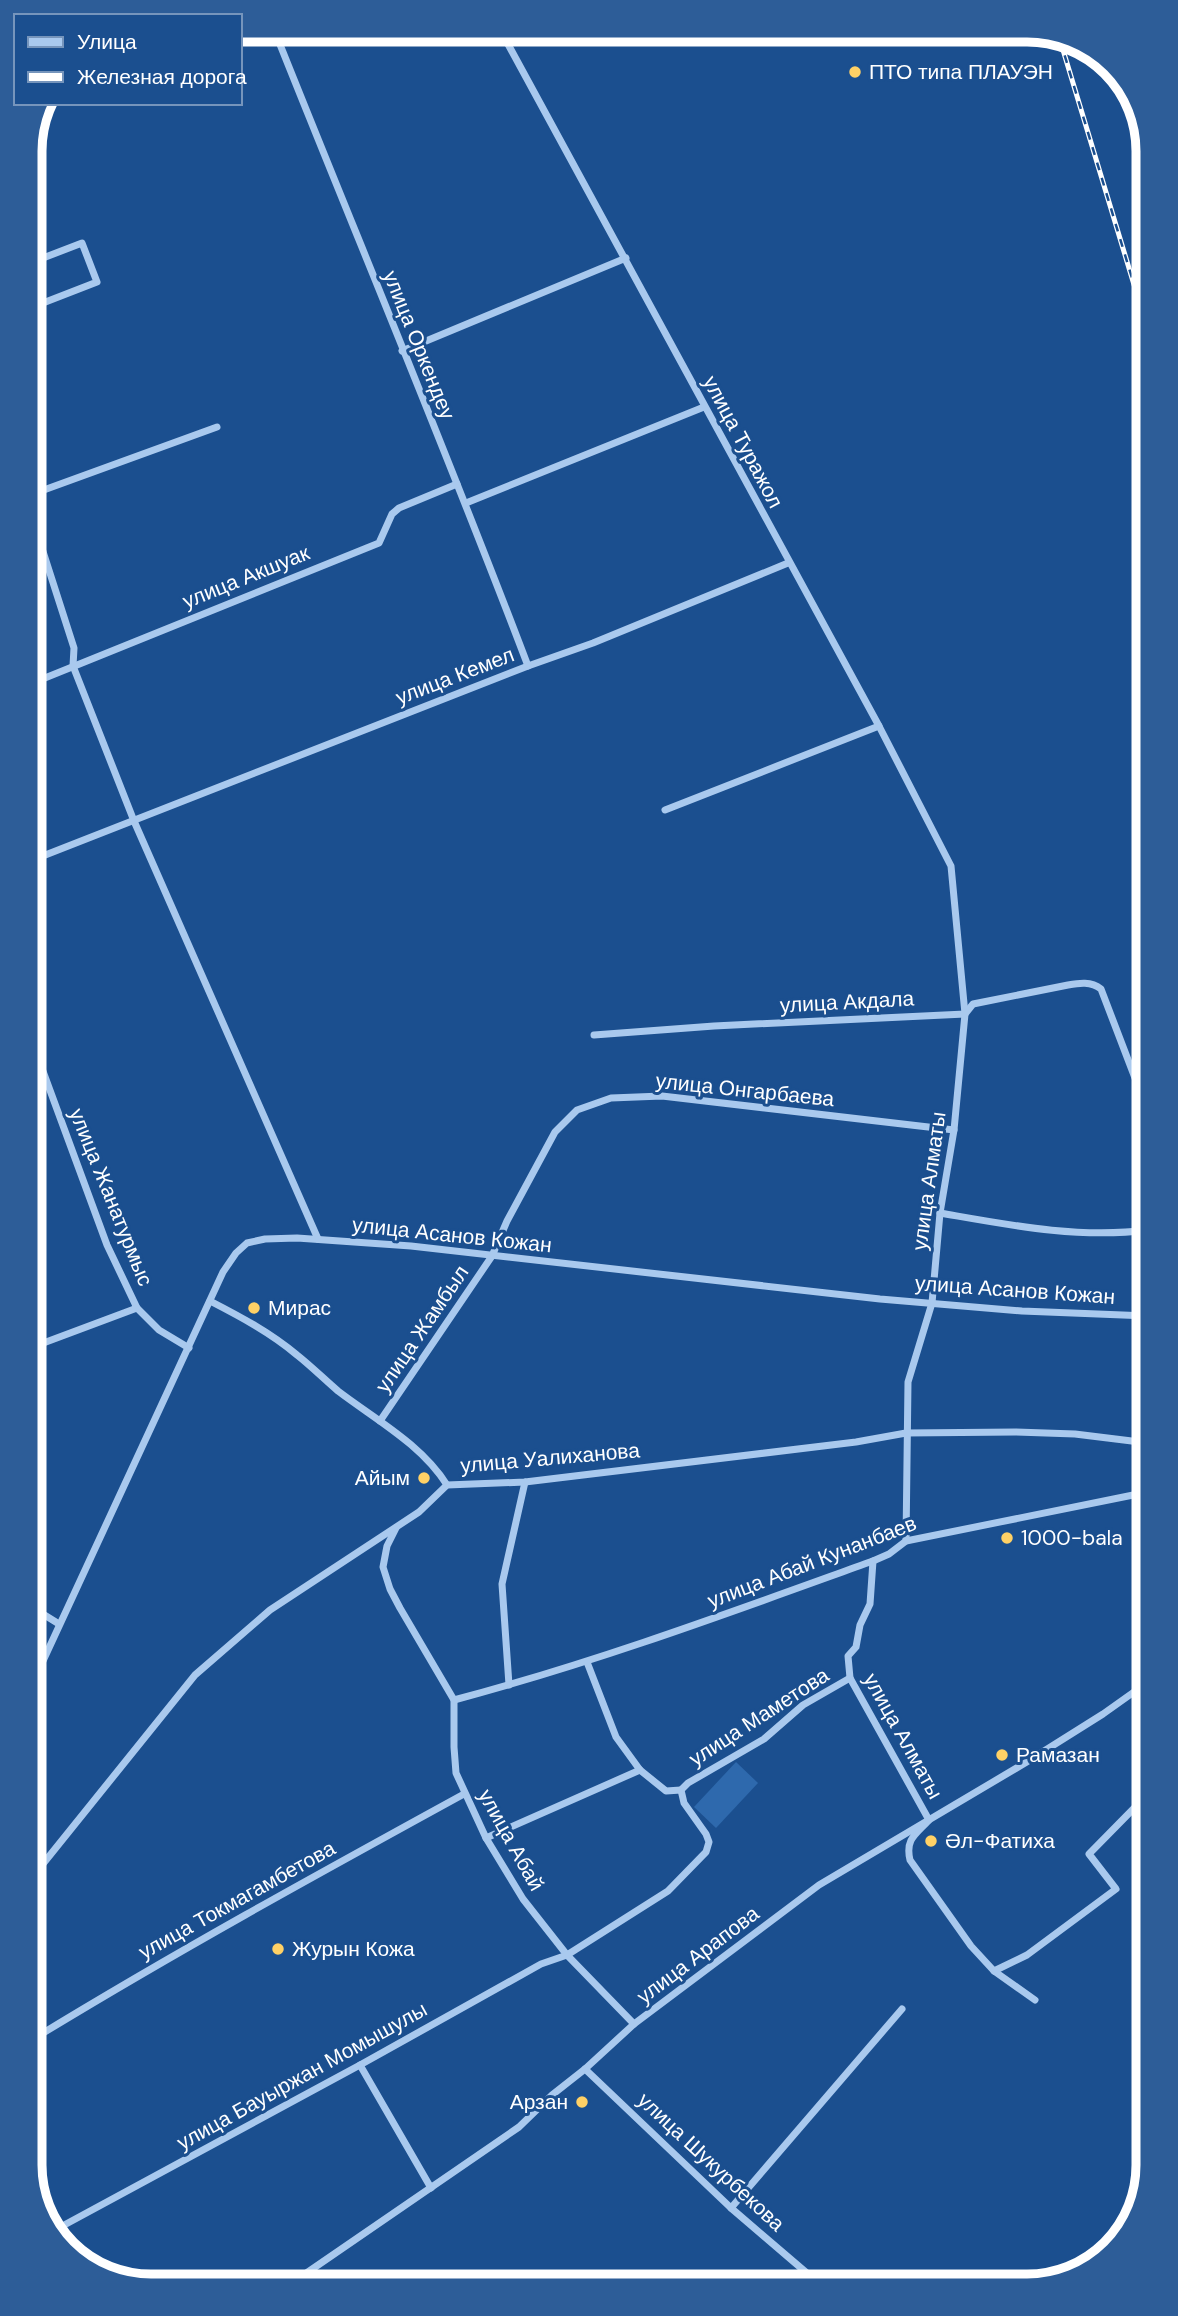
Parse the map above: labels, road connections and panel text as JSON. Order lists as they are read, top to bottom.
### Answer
{
  "streets": {
    "street": [
      "улица Оркендеу",
      "улица Туражол",
      "улица Акшуак",
      "улица Кемел",
      "улица Акдала",
      "улица Онгарбаева",
      "улица Алматы",
      "улица Жанатурмыс",
      "улица Асанов Кожан",
      "улица Жамбыл",
      "улица Уалиханова",
      "улица Абай Кунанбаев",
      "улица Маметова",
      "улица Абай",
      "улица Токмагамбетова",
      "улица Арапова",
      "улица Бауыржан Момышулы",
      "улица Шукурбекова"
    ]
  },
  "crossings": [
    ["улица Оркендеу", "улица Акшуак"],
    ["улица Оркендеу", "улица Кемел"],
    ["улица Туражол", "улица Кемел"],
    ["улица Туражол", "улица Алматы"],
    ["улица Акдала", "улица Алматы"],
    ["улица Онгарбаева", "улица Алматы"],
    ["улица Онгарбаева", "улица Асанов Кожан"],
    ["улица Онгарбаева", "улица Жамбыл"],
    ["улица Алматы", "улица Асанов Кожан"],
    ["улица Алматы", "улица Уалиханова"],
    ["улица Алматы", "улица Абай Кунанбаев"],
    ["улица Алматы", "улица Маметова"],
    ["улица Алматы", "улица Арапова"],
    ["улица Жанатурмыс", "улица Асанов Кожан"],
    ["улица Асанов Кожан", "улица Жамбыл"],
    ["улица Жамбыл", "улица Уалиханова"],
    ["улица Уалиханова", "улица Абай"],
    ["улица Абай Кунанбаев", "улица Абай"],
    ["улица Маметова", "улица Абай"],
    ["улица Маметова", "улица Бауыржан Момышулы"],
    ["улица Абай", "улица Токмагамбетова"],
    ["улица Абай", "улица Арапова"],
    ["улица Абай", "улица Бауыржан Момышулы"],
    ["улица Арапова", "улица Шукурбекова"]
  ],
  "places": [
    "ПТО типа ПЛАУЭН",
    "Мирас",
    "Айым",
    "1000-bala",
    "Рамазан",
    "Әл-Фатиха",
    "Журын Кожа",
    "Арзан"
  ],
  "legend": ["Улица", "Железная дорога"]
}
